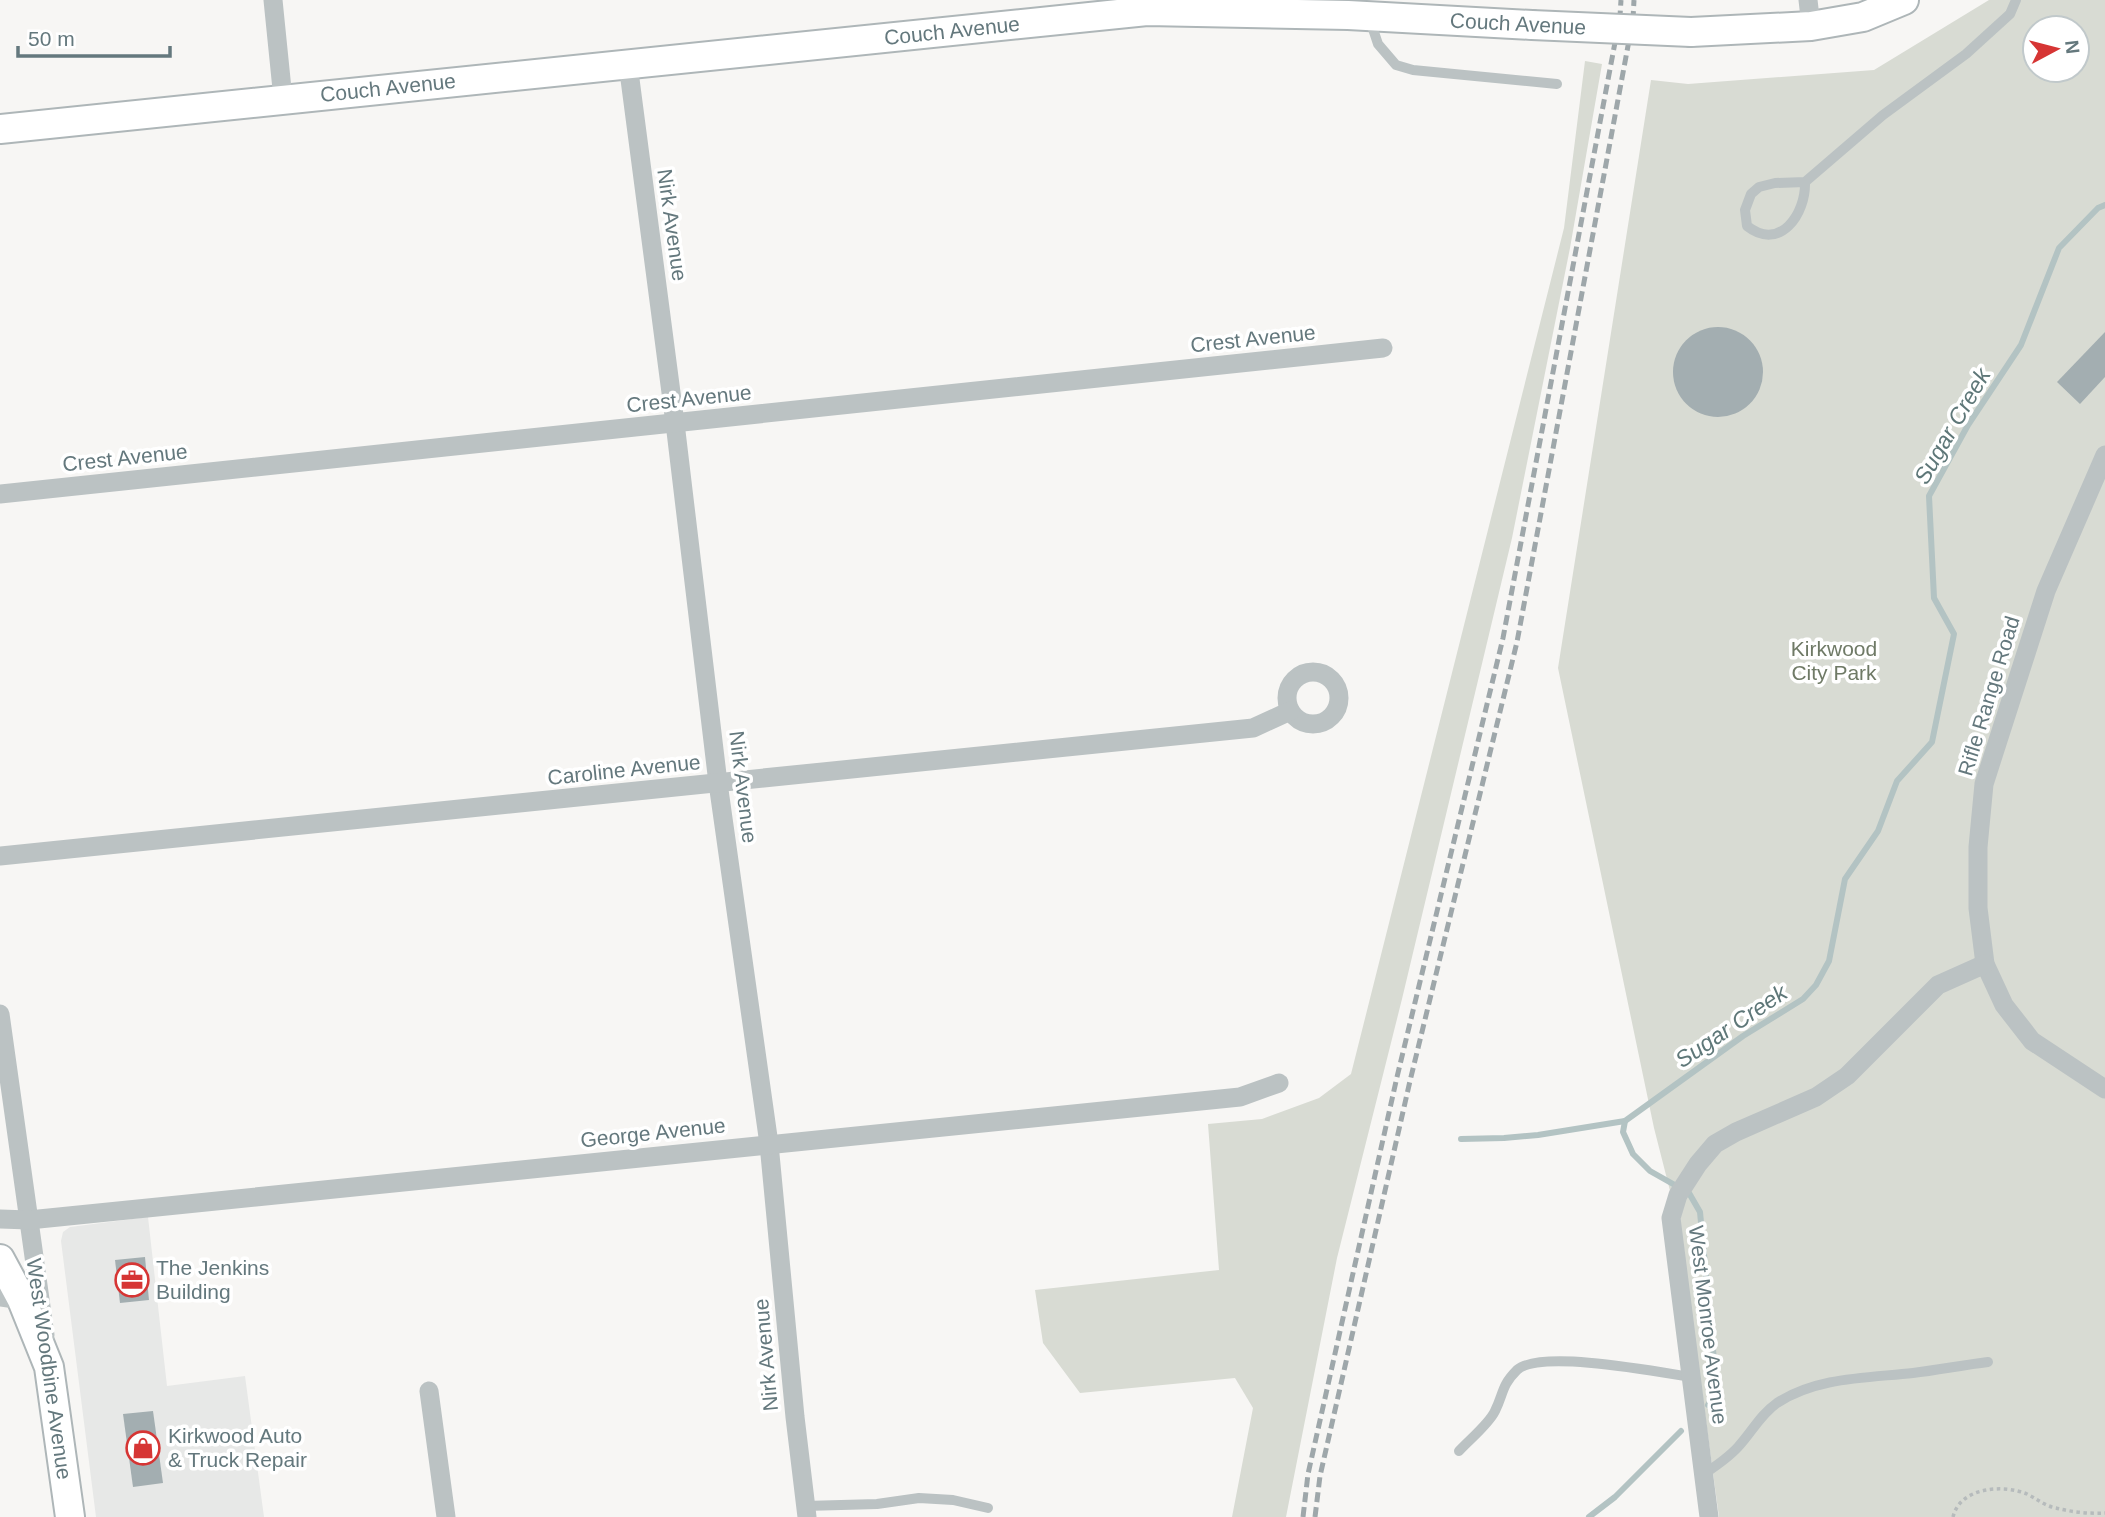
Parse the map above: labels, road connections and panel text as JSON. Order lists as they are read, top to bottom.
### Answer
{
  "streets": {
    "street": [
      "Couch Avenue",
      "Nirk Avenue",
      "Crest Avenue",
      "Rifle Range Road",
      "Caroline Avenue",
      "George Avenue",
      "West Monroe Avenue",
      "West Woodbine Avenue"
    ]
  },
  "crossings": [
    ["Couch Avenue", "Nirk Avenue"],
    ["Nirk Avenue", "Crest Avenue"],
    ["Nirk Avenue", "Caroline Avenue"],
    ["Nirk Avenue", "George Avenue"],
    ["Rifle Range Road", "West Monroe Avenue"],
    ["George Avenue", "West Woodbine Avenue"]
  ],
  "water": ["Sugar Creek"],
  "parks": ["Kirkwood City Park"],
  "places": {
    "office": ["The Jenkins Building"],
    "shop": ["Kirkwood Auto & Truck Repair"]
  },
  "scale_bar": "50 m",
  "north": "right"
}
